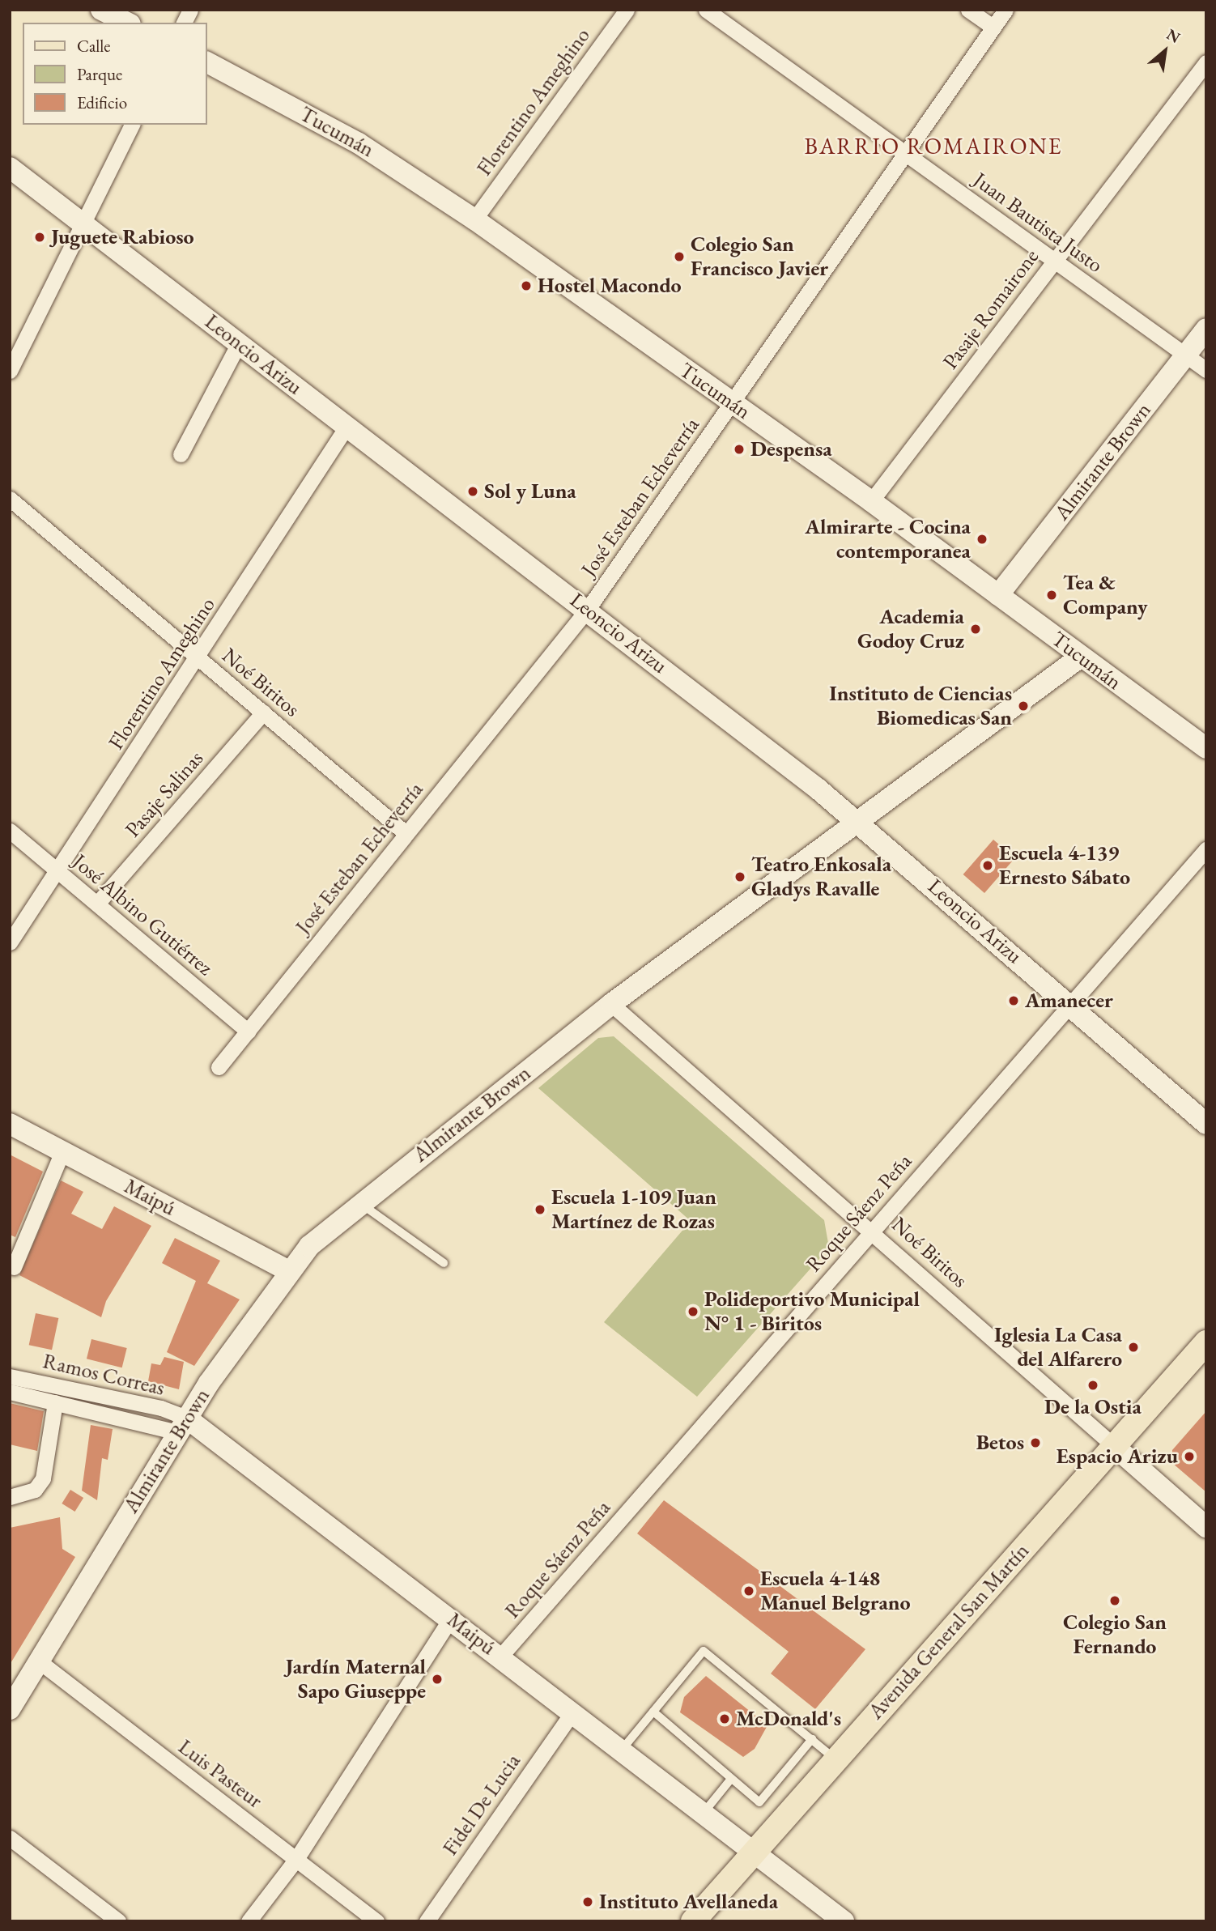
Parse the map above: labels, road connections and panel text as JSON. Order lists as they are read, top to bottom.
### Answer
{
  "streets": {
    "main road": ["Avenida General San Martín"],
    "street": [
      "Florentino Ameghino",
      "Tucumán",
      "Juan Bautista Justo",
      "Pasaje Romairone",
      "Leoncio Arizu",
      "Almirante Brown",
      "José Esteban Echeverría",
      "Noé Biritos",
      "Pasaje Salinas",
      "José Albino Gutiérrez",
      "Maipú",
      "Roque Sáenz Peña",
      "Ramos Correas",
      "Luis Pasteur",
      "Fidel De Lucia"
    ]
  },
  "crossings": [
    ["Florentino Ameghino", "Tucumán"],
    ["Florentino Ameghino", "Leoncio Arizu"],
    ["Florentino Ameghino", "Noé Biritos"],
    ["Florentino Ameghino", "José Albino Gutiérrez"],
    ["Tucumán", "Pasaje Romairone"],
    ["Tucumán", "Almirante Brown"],
    ["Tucumán", "José Esteban Echeverría"],
    ["Juan Bautista Justo", "Pasaje Romairone"],
    ["Juan Bautista Justo", "Almirante Brown"],
    ["Juan Bautista Justo", "José Esteban Echeverría"],
    ["Leoncio Arizu", "Almirante Brown"],
    ["Leoncio Arizu", "José Esteban Echeverría"],
    ["Leoncio Arizu", "Roque Sáenz Peña"],
    ["Almirante Brown", "Noé Biritos"],
    ["Almirante Brown", "Maipú"],
    ["Almirante Brown", "Ramos Correas"],
    ["Almirante Brown", "Luis Pasteur"],
    ["José Esteban Echeverría", "Noé Biritos"],
    ["José Esteban Echeverría", "José Albino Gutiérrez"],
    ["Noé Biritos", "Pasaje Salinas"],
    ["Noé Biritos", "Roque Sáenz Peña"],
    ["Noé Biritos", "Avenida General San Martín"],
    ["Pasaje Salinas", "José Albino Gutiérrez"],
    ["Maipú", "Roque Sáenz Peña"],
    ["Maipú", "Ramos Correas"],
    ["Maipú", "Avenida General San Martín"],
    ["Maipú", "Fidel De Lucia"]
  ],
  "districts": ["BARRIO ROMAIRONE"],
  "places": [
    "Juguete Rabioso",
    "Colegio San Francisco Javier",
    "Hostel Macondo",
    "Despensa",
    "Sol y Luna",
    "Almirarte - Cocina contemporanea",
    "Tea & Company",
    "Academia Godoy Cruz",
    "Instituto de Ciencias Biomedicas San",
    "Escuela 4-139 Ernesto Sábato",
    "Teatro Enkosala Gladys Ravalle",
    "Amanecer",
    "Escuela 1-109 Juan Martínez de Rozas",
    "Polideportivo Municipal N° 1 - Biritos",
    "Iglesia La Casa del Alfarero",
    "De la Ostia",
    "Betos",
    "Espacio Arizu",
    "Escuela 4-148 Manuel Belgrano",
    "Colegio San Fernando",
    "Jardín Maternal Sapo Giuseppe",
    "McDonald's",
    "Instituto Avellaneda"
  ],
  "legend": ["Calle", "Parque", "Edificio"],
  "north": "top right"
}
